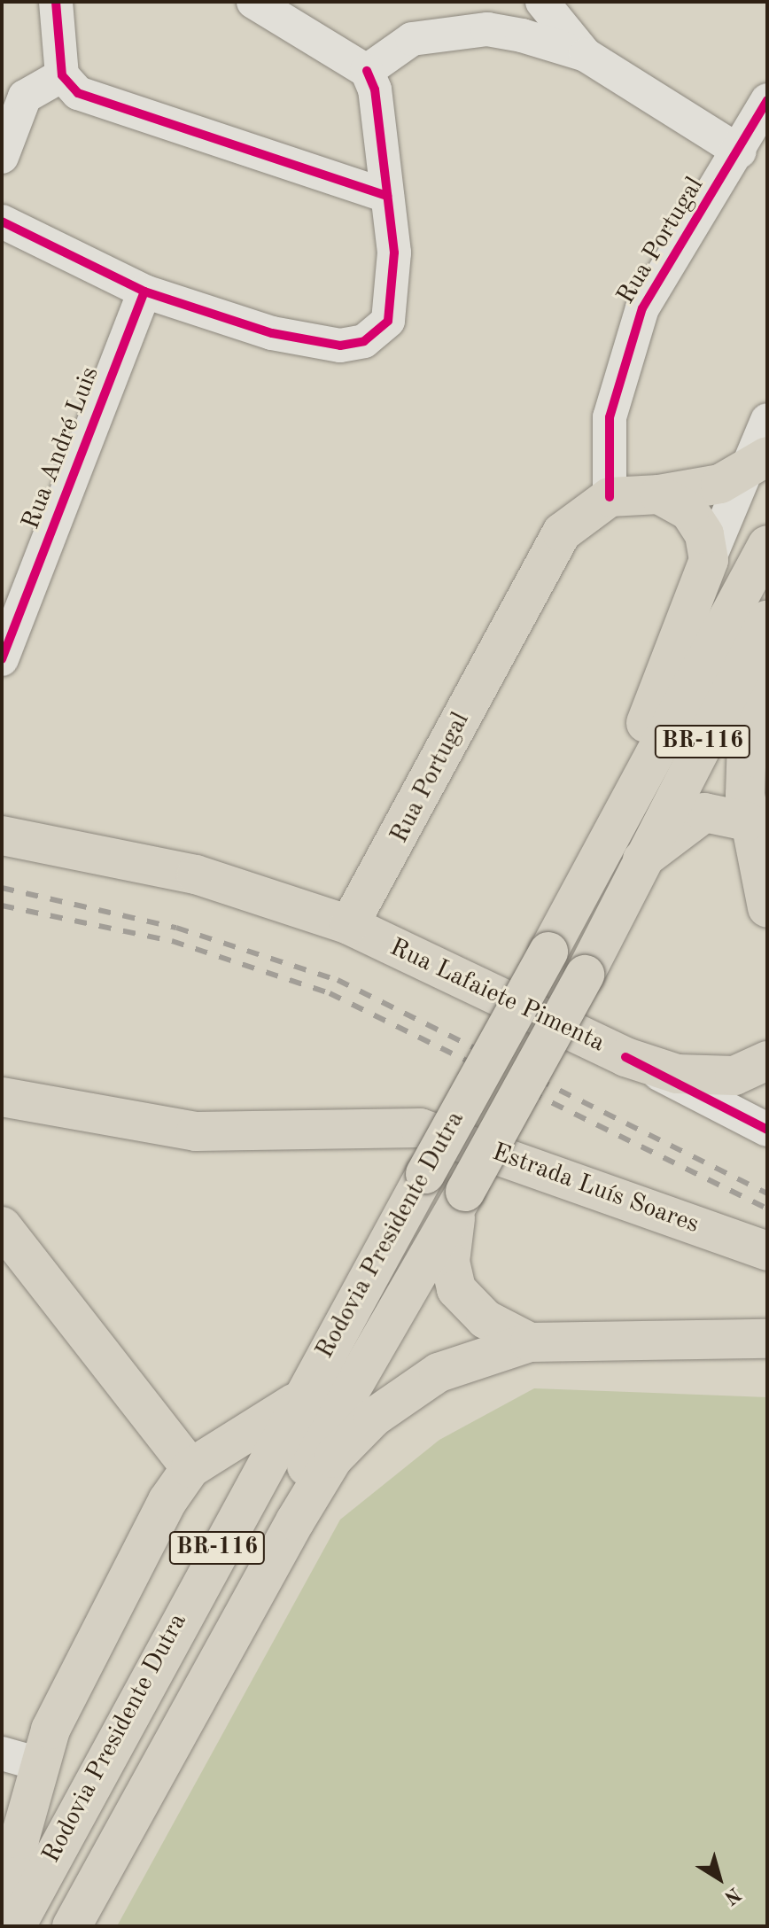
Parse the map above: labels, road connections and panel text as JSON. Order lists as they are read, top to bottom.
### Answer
{
  "streets": {
    "main road": [
      "Rua Portugal",
      "BR-116",
      "Rua Lafaiete Pimenta",
      "Estrada Luís Soares",
      "Rodovia Presidente Dutra"
    ],
    "street": ["Rua André Luis"]
  },
  "crossings": [
    ["Rua Portugal", "Rua Lafaiete Pimenta"]
  ],
  "north": "bottom right"
}
